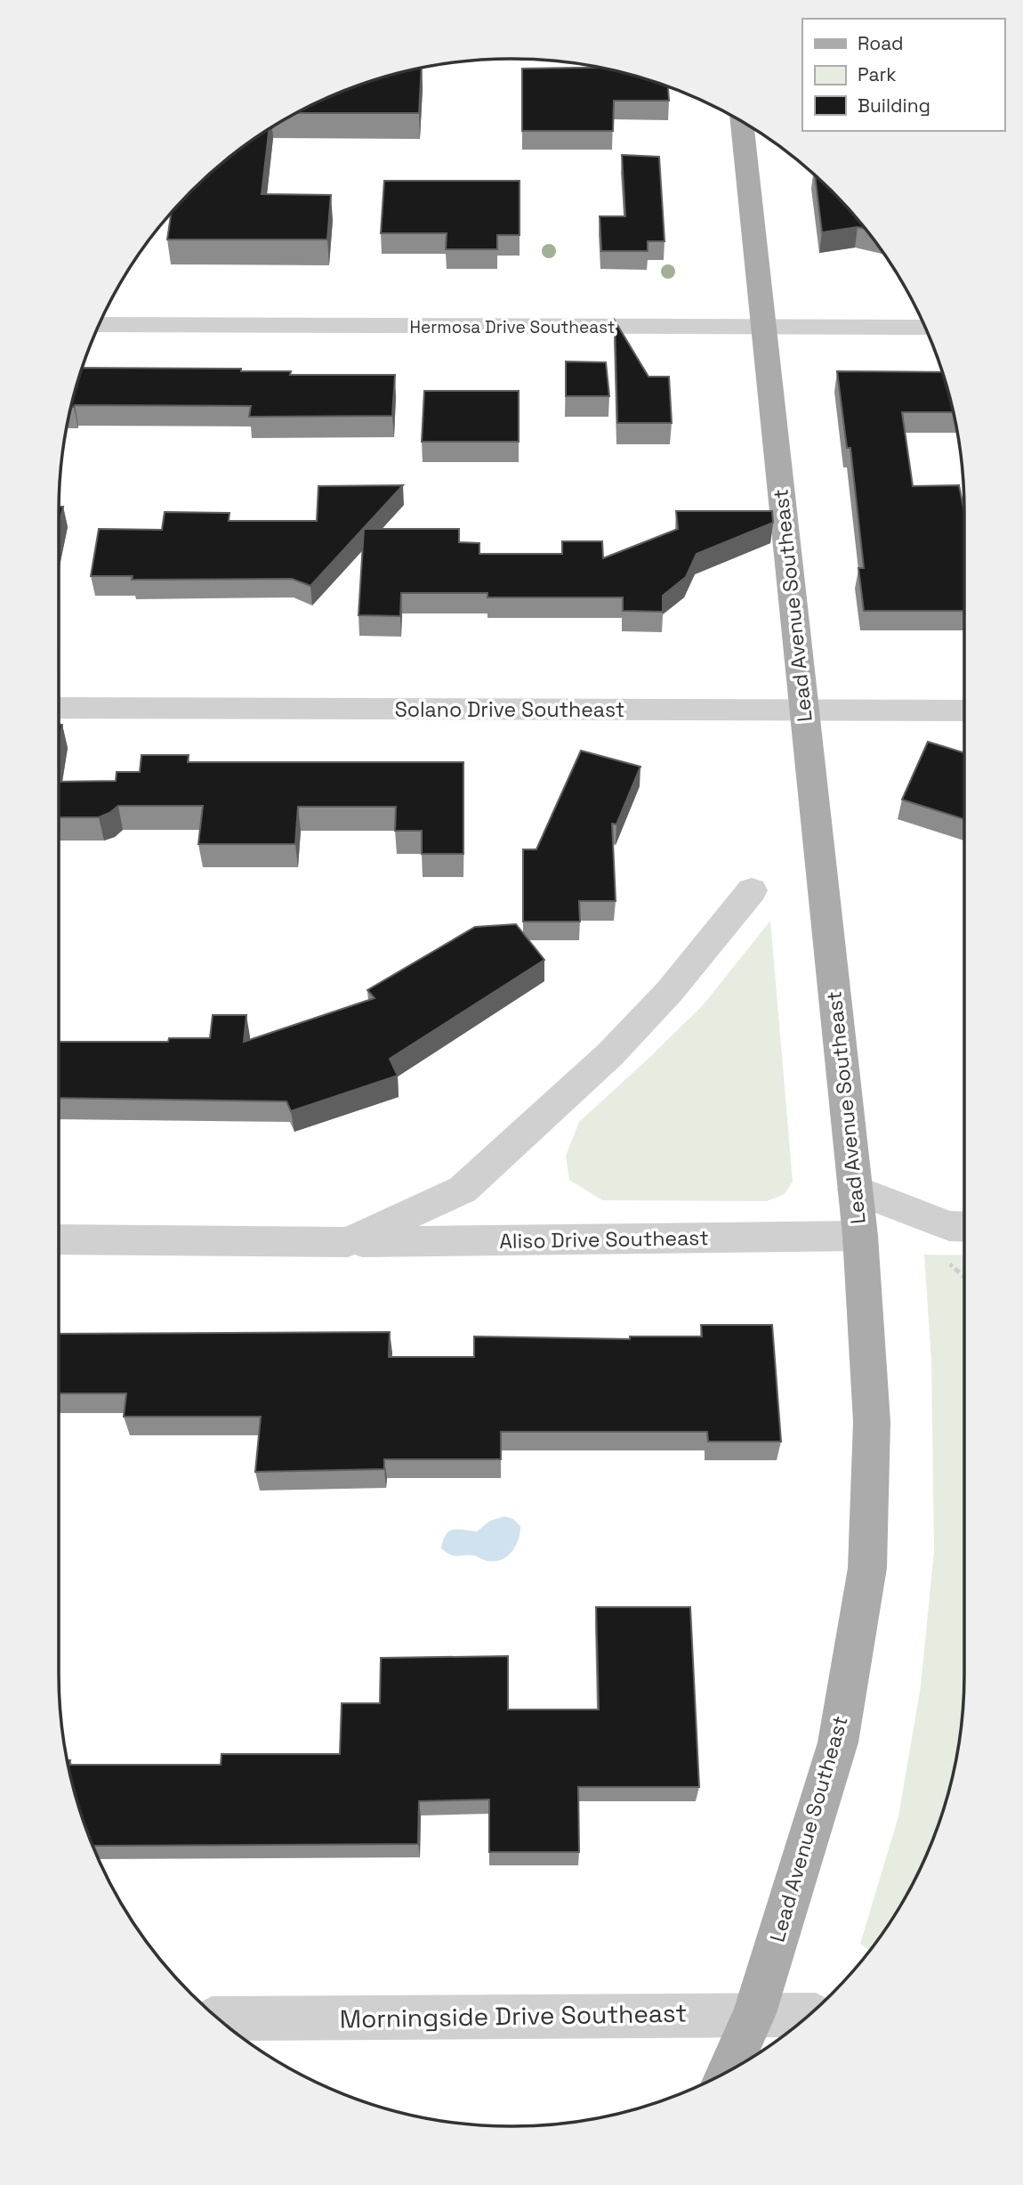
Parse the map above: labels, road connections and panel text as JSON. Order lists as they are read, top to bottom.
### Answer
{
  "streets": {
    "main road": ["Lead Avenue Southeast"],
    "street": [
      "Hermosa Drive Southeast",
      "Solano Drive Southeast",
      "Aliso Drive Southeast",
      "Morningside Drive Southeast"
    ]
  },
  "crossings": [
    ["Hermosa Drive Southeast", "Lead Avenue Southeast"],
    ["Lead Avenue Southeast", "Solano Drive Southeast"],
    ["Lead Avenue Southeast", "Aliso Drive Southeast"],
    ["Lead Avenue Southeast", "Morningside Drive Southeast"]
  ],
  "legend": ["Road", "Park", "Building"]
}
